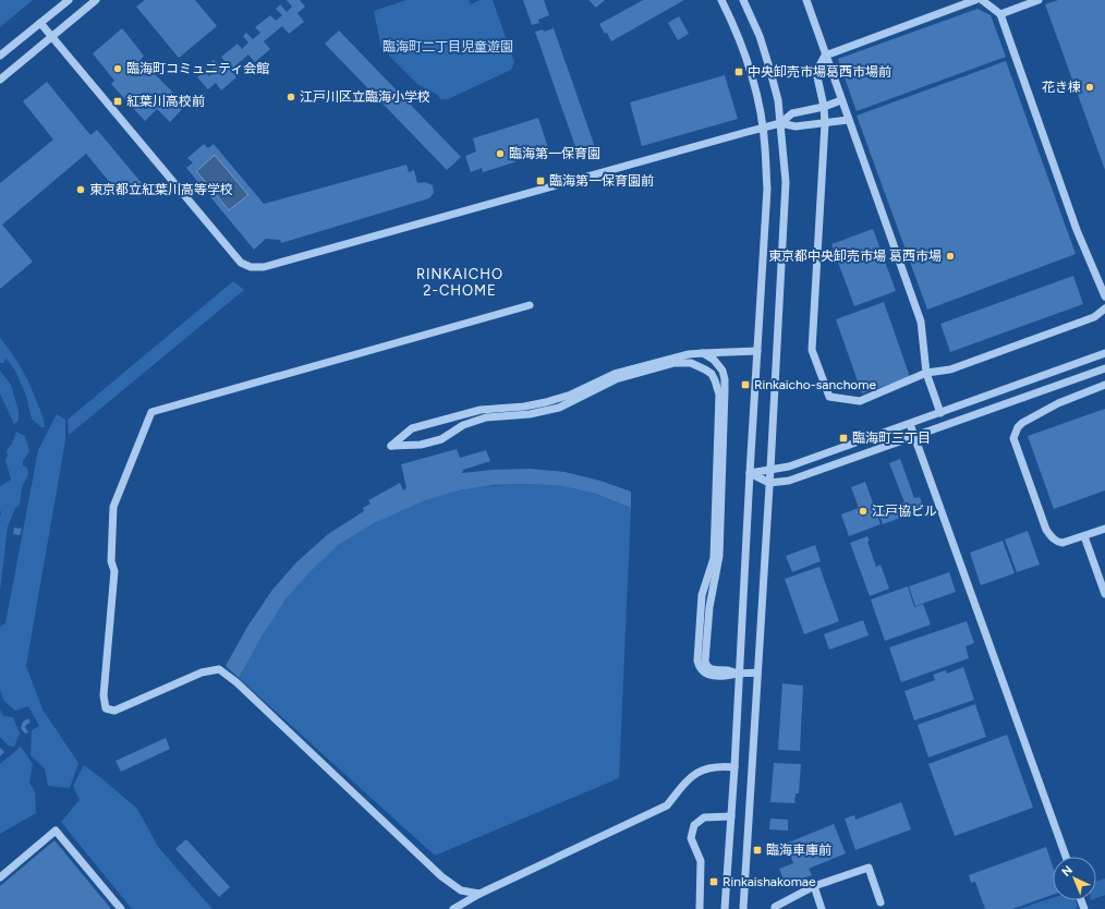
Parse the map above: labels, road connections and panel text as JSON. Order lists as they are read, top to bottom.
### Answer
{
  "districts": ["RINKAICHO 2-CHOME"],
  "parks": ["臨海町二丁目児童遊園"],
  "places": {
    "other": [
      "臨海町コミュニティ会館",
      "花き棟",
      "江戸川区立臨海小学校",
      "臨海第一保育園",
      "東京都立紅葉川高等学校",
      "東京都中央卸売市場 葛西市場",
      "江戸協ビル"
    ],
    "transit": [
      "中央卸売市場葛西市場前",
      "紅葉川高校前",
      "臨海第一保育園前",
      "Rinkaicho-sanchome",
      "臨海町三丁目",
      "臨海車庫前",
      "Rinkaishakomae"
    ]
  },
  "north": "top left"
}
